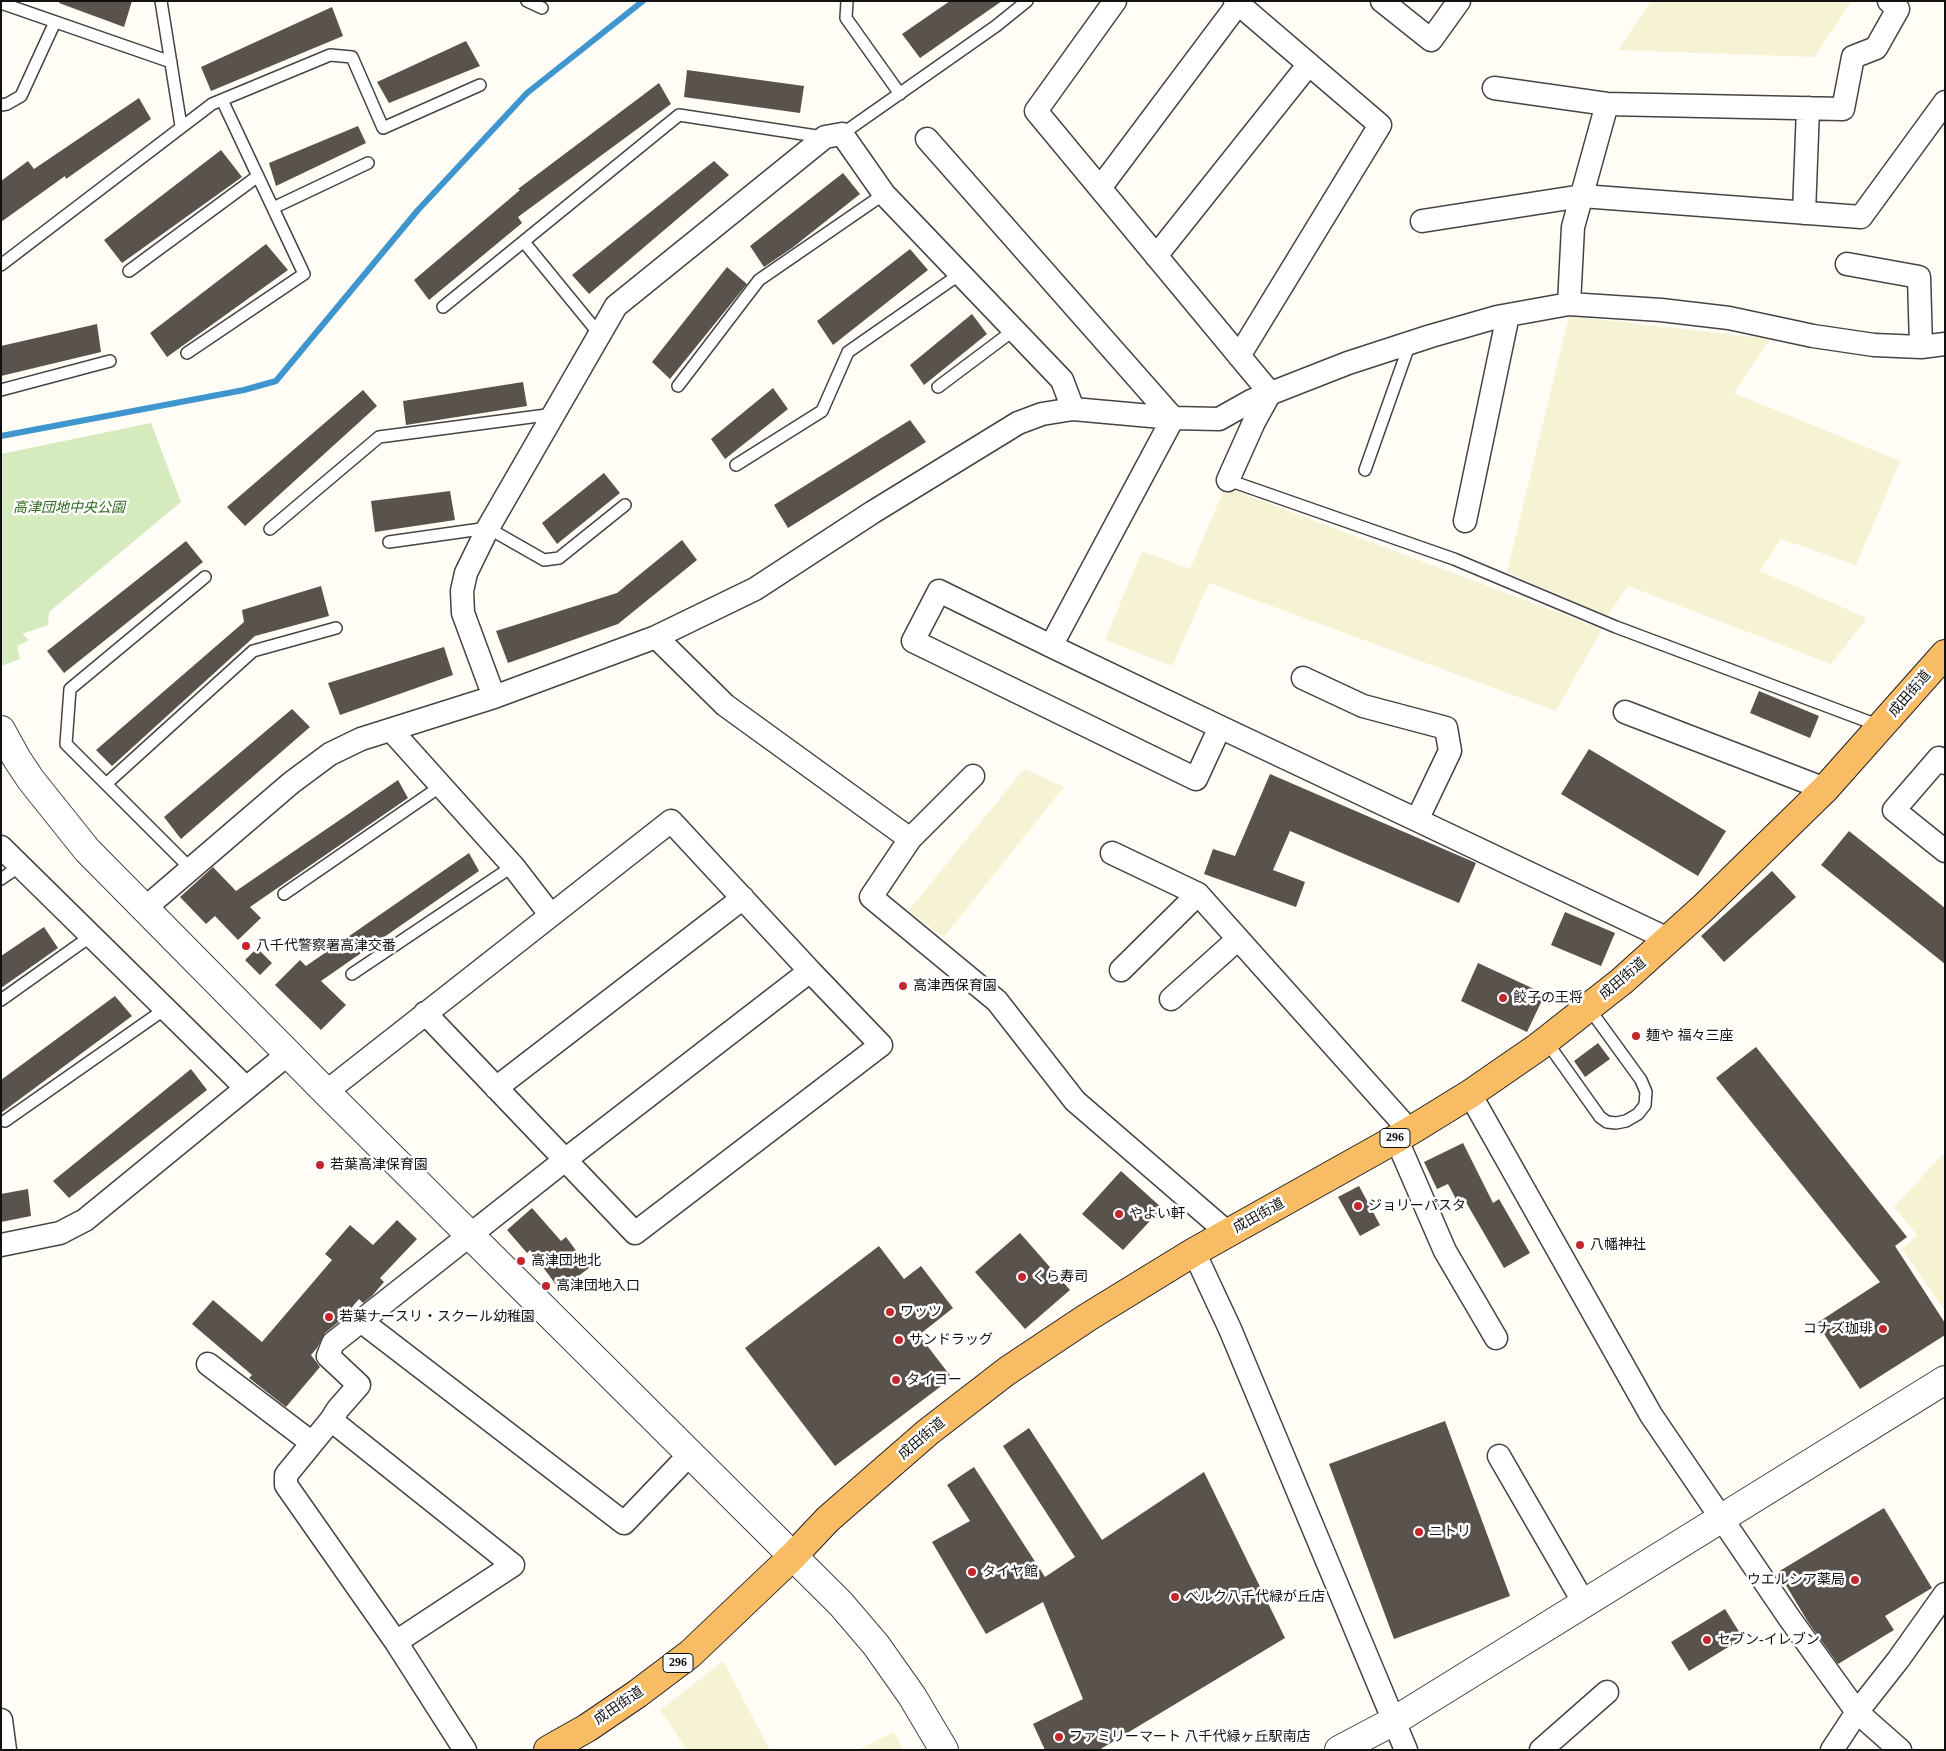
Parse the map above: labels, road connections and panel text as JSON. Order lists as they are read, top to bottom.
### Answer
{
  "streets": {
    "highway": ["成田街道", "296"]
  },
  "parks": ["高津団地中央公園"],
  "places": [
    "八千代警察署高津交番",
    "高津西保育園",
    "餃子の王将",
    "麺や 福々三座",
    "若葉高津保育園",
    "ジョリーパスタ",
    "やよい軒",
    "八幡神社",
    "高津団地北",
    "くら寿司",
    "高津団地入口",
    "ワッツ",
    "若葉ナースリ・スクール幼稚園",
    "コナズ珈琲",
    "サンドラッグ",
    "タイヨー",
    "ニトリ",
    "タイヤ館",
    "ウエルシア薬局",
    "ベルク八千代緑が丘店",
    "セブン-イレブン",
    "ファミリーマート 八千代緑ヶ丘駅南店"
  ]
}
